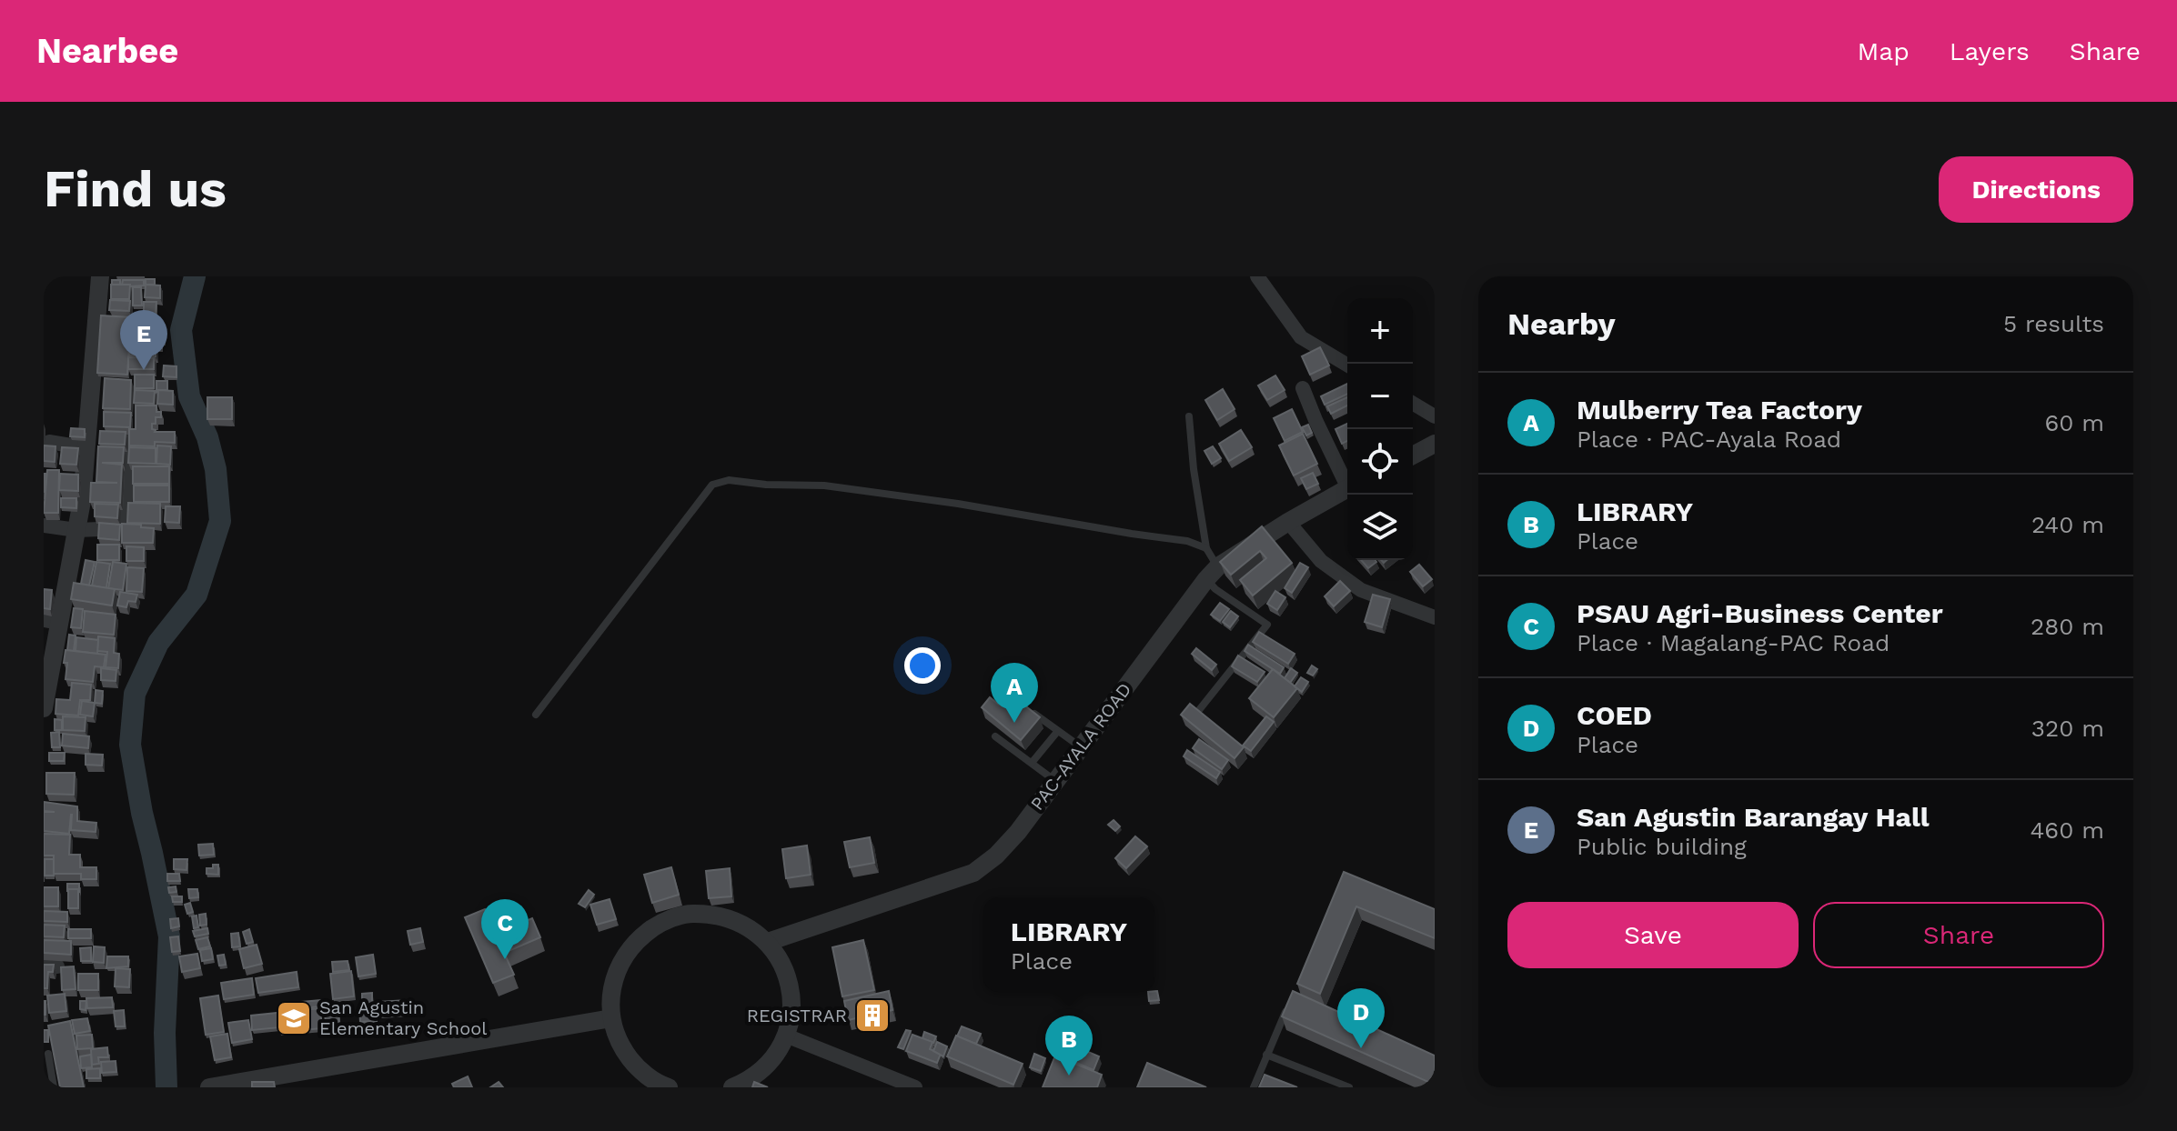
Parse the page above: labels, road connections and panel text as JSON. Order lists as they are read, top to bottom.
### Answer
{
  "streets": {
    "street": ["PAC-AYALA ROAD"]
  },
  "places": {
    "building": ["REGISTRAR"],
    "school or university": ["San Agustin Elementary School"]
  },
  "page": {
    "header": "Nearbee",
    "nav": ["Map", "Layers", "Share"],
    "buttons": [
      "Directions",
      ["Save", "Share"]
    ],
    "title": "Find us",
    "heading": ["Nearby", "5 results"],
    "map_buttons": ["+", "−"],
    "pins": [
      "E",
      "A",
      "C",
      "D",
      "B"
    ],
    "list": [
      {
        "mark": "A",
        "name": "Mulberry Tea Factory",
        "note": "Place · PAC-Ayala Road",
        "value": "60 m"
      },
      {
        "mark": "B",
        "name": "LIBRARY",
        "note": "Place",
        "value": "240 m"
      },
      {
        "mark": "C",
        "name": "PSAU Agri-Business Center",
        "note": "Place · Magalang-PAC Road",
        "value": "280 m"
      },
      {
        "mark": "D",
        "name": "COED",
        "note": "Place",
        "value": "320 m"
      },
      {
        "mark": "E",
        "name": "San Agustin Barangay Hall",
        "note": "Public building",
        "value": "460 m"
      }
    ],
    "popup": ["LIBRARY", "Place"]
  }
}
